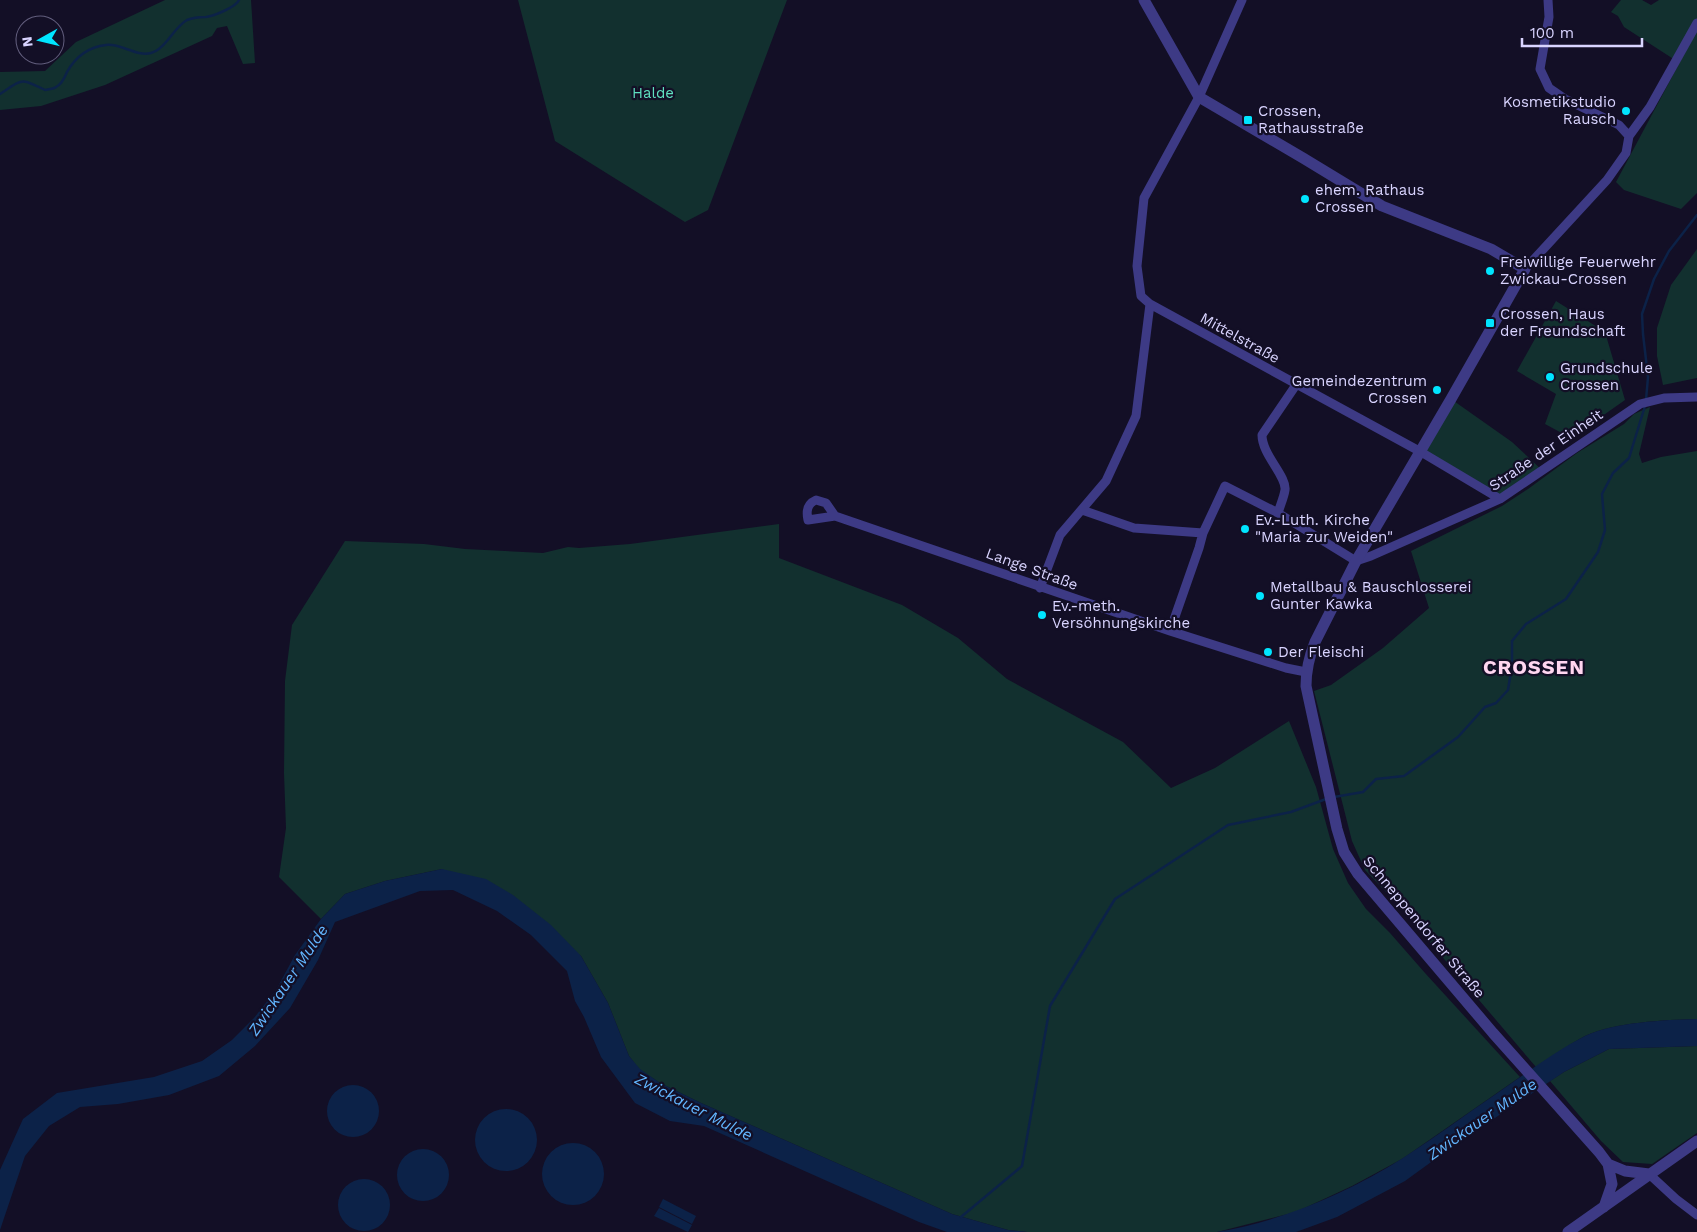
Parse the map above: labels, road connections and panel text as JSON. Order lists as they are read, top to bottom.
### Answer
{
  "streets": {
    "street": [
      "Mittelstraße",
      "Straße der Einheit",
      "Lange Straße",
      "Schneppendorfer Straße"
    ]
  },
  "crossings": [
    ["Mittelstraße", "Straße der Einheit"],
    ["Mittelstraße", "Schneppendorfer Straße"],
    ["Straße der Einheit", "Schneppendorfer Straße"],
    ["Lange Straße", "Schneppendorfer Straße"]
  ],
  "districts": ["CROSSEN"],
  "water": ["Zwickauer Mulde"],
  "parks": ["Halde"],
  "places": {
    "other": [
      "Kosmetikstudio Rausch",
      "ehem. Rathaus Crossen",
      "Freiwillige Feuerwehr Zwickau-Crossen",
      "Grundschule Crossen",
      "Gemeindezentrum Crossen",
      "Ev.-Luth. Kirche \"Maria zur Weiden\"",
      "Metallbau & Bauschlosserei Gunter Kawka",
      "Ev.-meth. Versöhnungskirche",
      "Der Fleischi"
    ],
    "transit": ["Crossen, Rathausstraße", "Crossen, Haus der Freundschaft"]
  },
  "scale_bar": "100 m",
  "north": "left"
}
